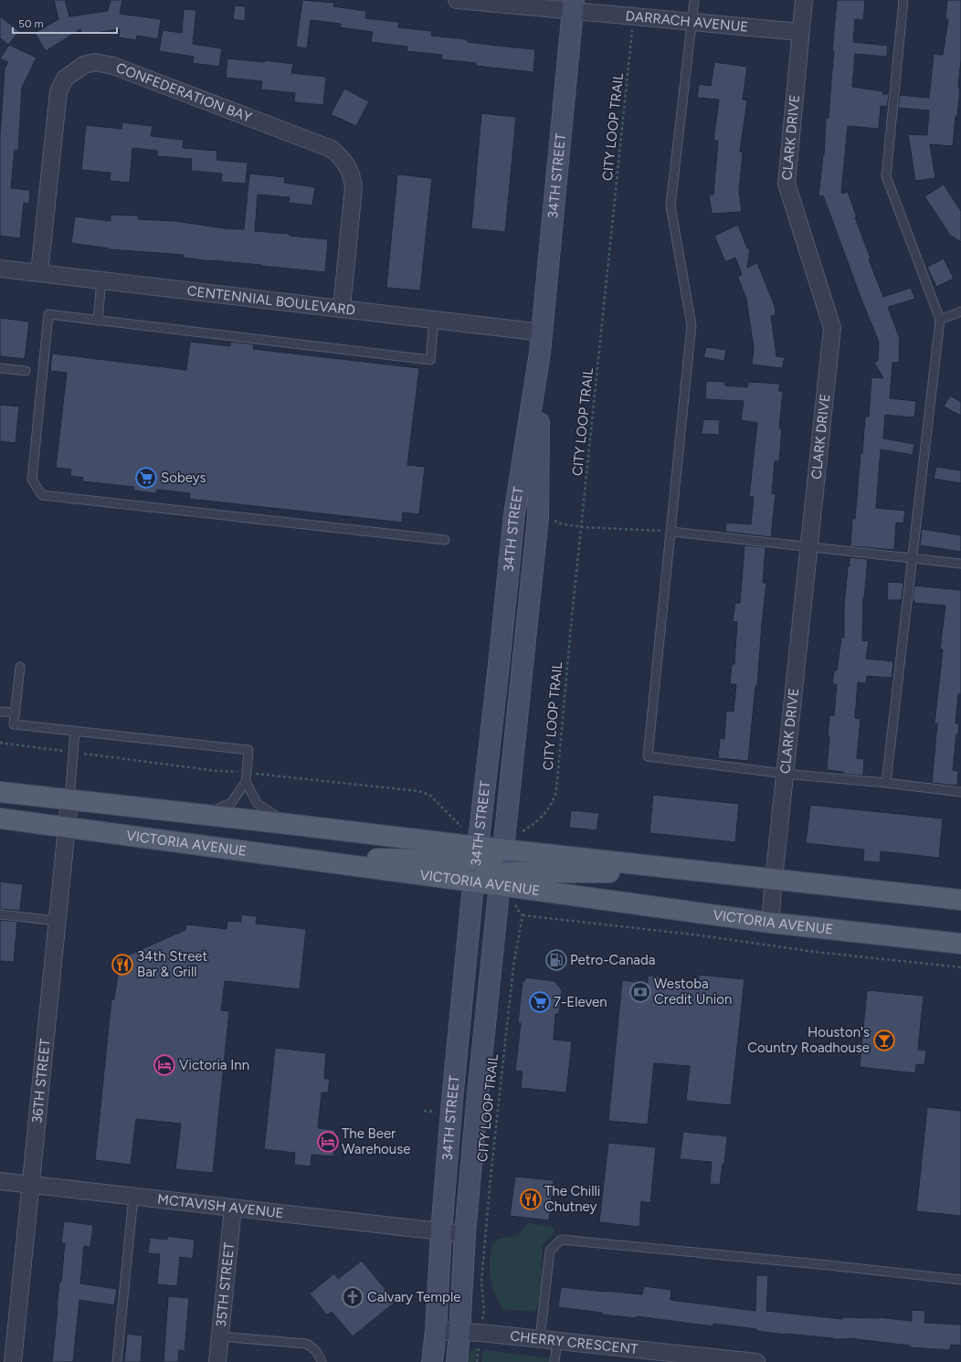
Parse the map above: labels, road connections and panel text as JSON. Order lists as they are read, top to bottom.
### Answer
{
  "streets": {
    "main road": ["VICTORIA AVENUE"],
    "street": [
      "DARRACH AVENUE",
      "CONFEDERATION BAY",
      "CLARK DRIVE",
      "34TH STREET",
      "CENTENNIAL BOULEVARD",
      "36TH STREET",
      "MCTAVISH AVENUE",
      "35TH STREET",
      "CHERRY CRESCENT"
    ],
    "path": ["CITY LOOP TRAIL"]
  },
  "crossings": [
    ["DARRACH AVENUE", "CITY LOOP TRAIL"],
    ["DARRACH AVENUE", "CLARK DRIVE"],
    ["DARRACH AVENUE", "34TH STREET"],
    ["CONFEDERATION BAY", "CENTENNIAL BOULEVARD"],
    ["CLARK DRIVE", "VICTORIA AVENUE"],
    ["34TH STREET", "CENTENNIAL BOULEVARD"],
    ["34TH STREET", "VICTORIA AVENUE"],
    ["34TH STREET", "MCTAVISH AVENUE"],
    ["34TH STREET", "CHERRY CRESCENT"],
    ["VICTORIA AVENUE", "36TH STREET"],
    ["36TH STREET", "MCTAVISH AVENUE"],
    ["MCTAVISH AVENUE", "35TH STREET"]
  ],
  "places": {
    "supermarket": ["Sobeys", "7-Eleven"],
    "fuel station": ["Petro-Canada"],
    "restaurant": ["34th Street Bar & Grill", "The Chilli Chutney"],
    "bank": ["Westoba Credit Union"],
    "bar": ["Houston's Country Roadhouse"],
    "hotel": ["Victoria Inn", "The Beer Warehouse"],
    "church": ["Calvary Temple"]
  },
  "scale_bar": "50 m"
}
